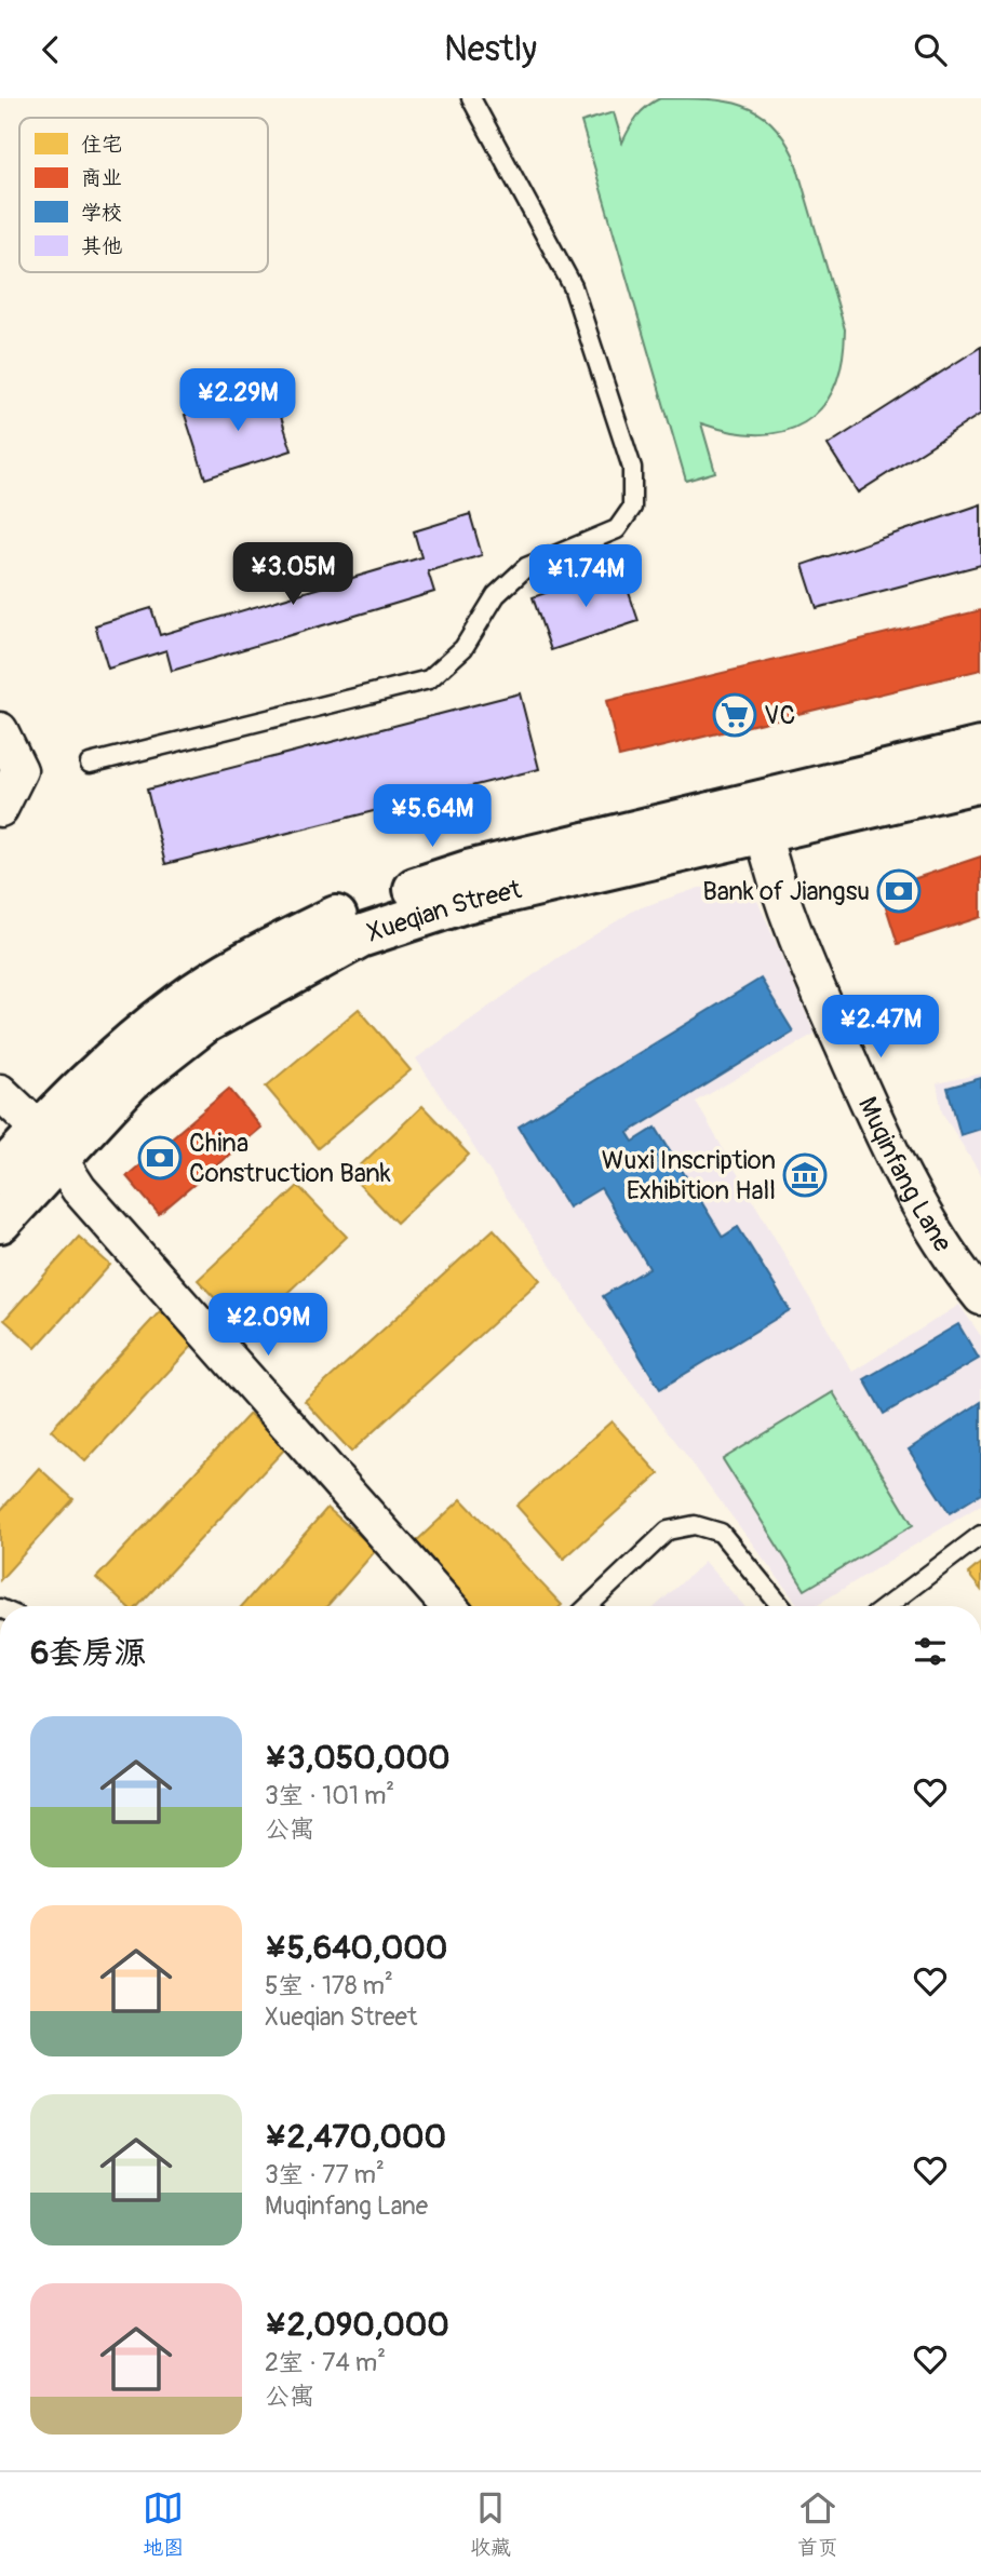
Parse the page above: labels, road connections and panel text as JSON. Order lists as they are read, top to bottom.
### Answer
{
  "streets": {
    "main road": ["Xueqian Street"],
    "street": ["Muqinfang Lane"]
  },
  "crossings": [
    ["Xueqian Street", "Muqinfang Lane"]
  ],
  "places": {
    "supermarket": ["VC"],
    "bank": ["Bank of Jiangsu", "China Construction Bank"],
    "museum": ["Wuxi Inscription Exhibition Hall"]
  },
  "legend": [
    "住宅",
    "商业",
    "学校",
    "其他"
  ],
  "page": {
    "header": "Nestly",
    "price": [
      "¥2.29M",
      "¥3.05M",
      "¥1.74M",
      "¥5.64M",
      "¥2.47M",
      "¥2.09M"
    ],
    "heading": "6套房源",
    "list": [
      {
        "name": "¥3,050,000",
        "note": "3室 · 101 m² · 公寓"
      },
      {
        "name": "¥5,640,000",
        "note": "5室 · 178 m² · Xueqian Street"
      },
      {
        "name": "¥2,470,000",
        "note": "3室 · 77 m² · Muqinfang Lane"
      },
      {
        "name": "¥2,090,000",
        "note": "2室 · 74 m² · 公寓"
      }
    ],
    "tabs": ["地图", "收藏", "首页"]
  }
}
